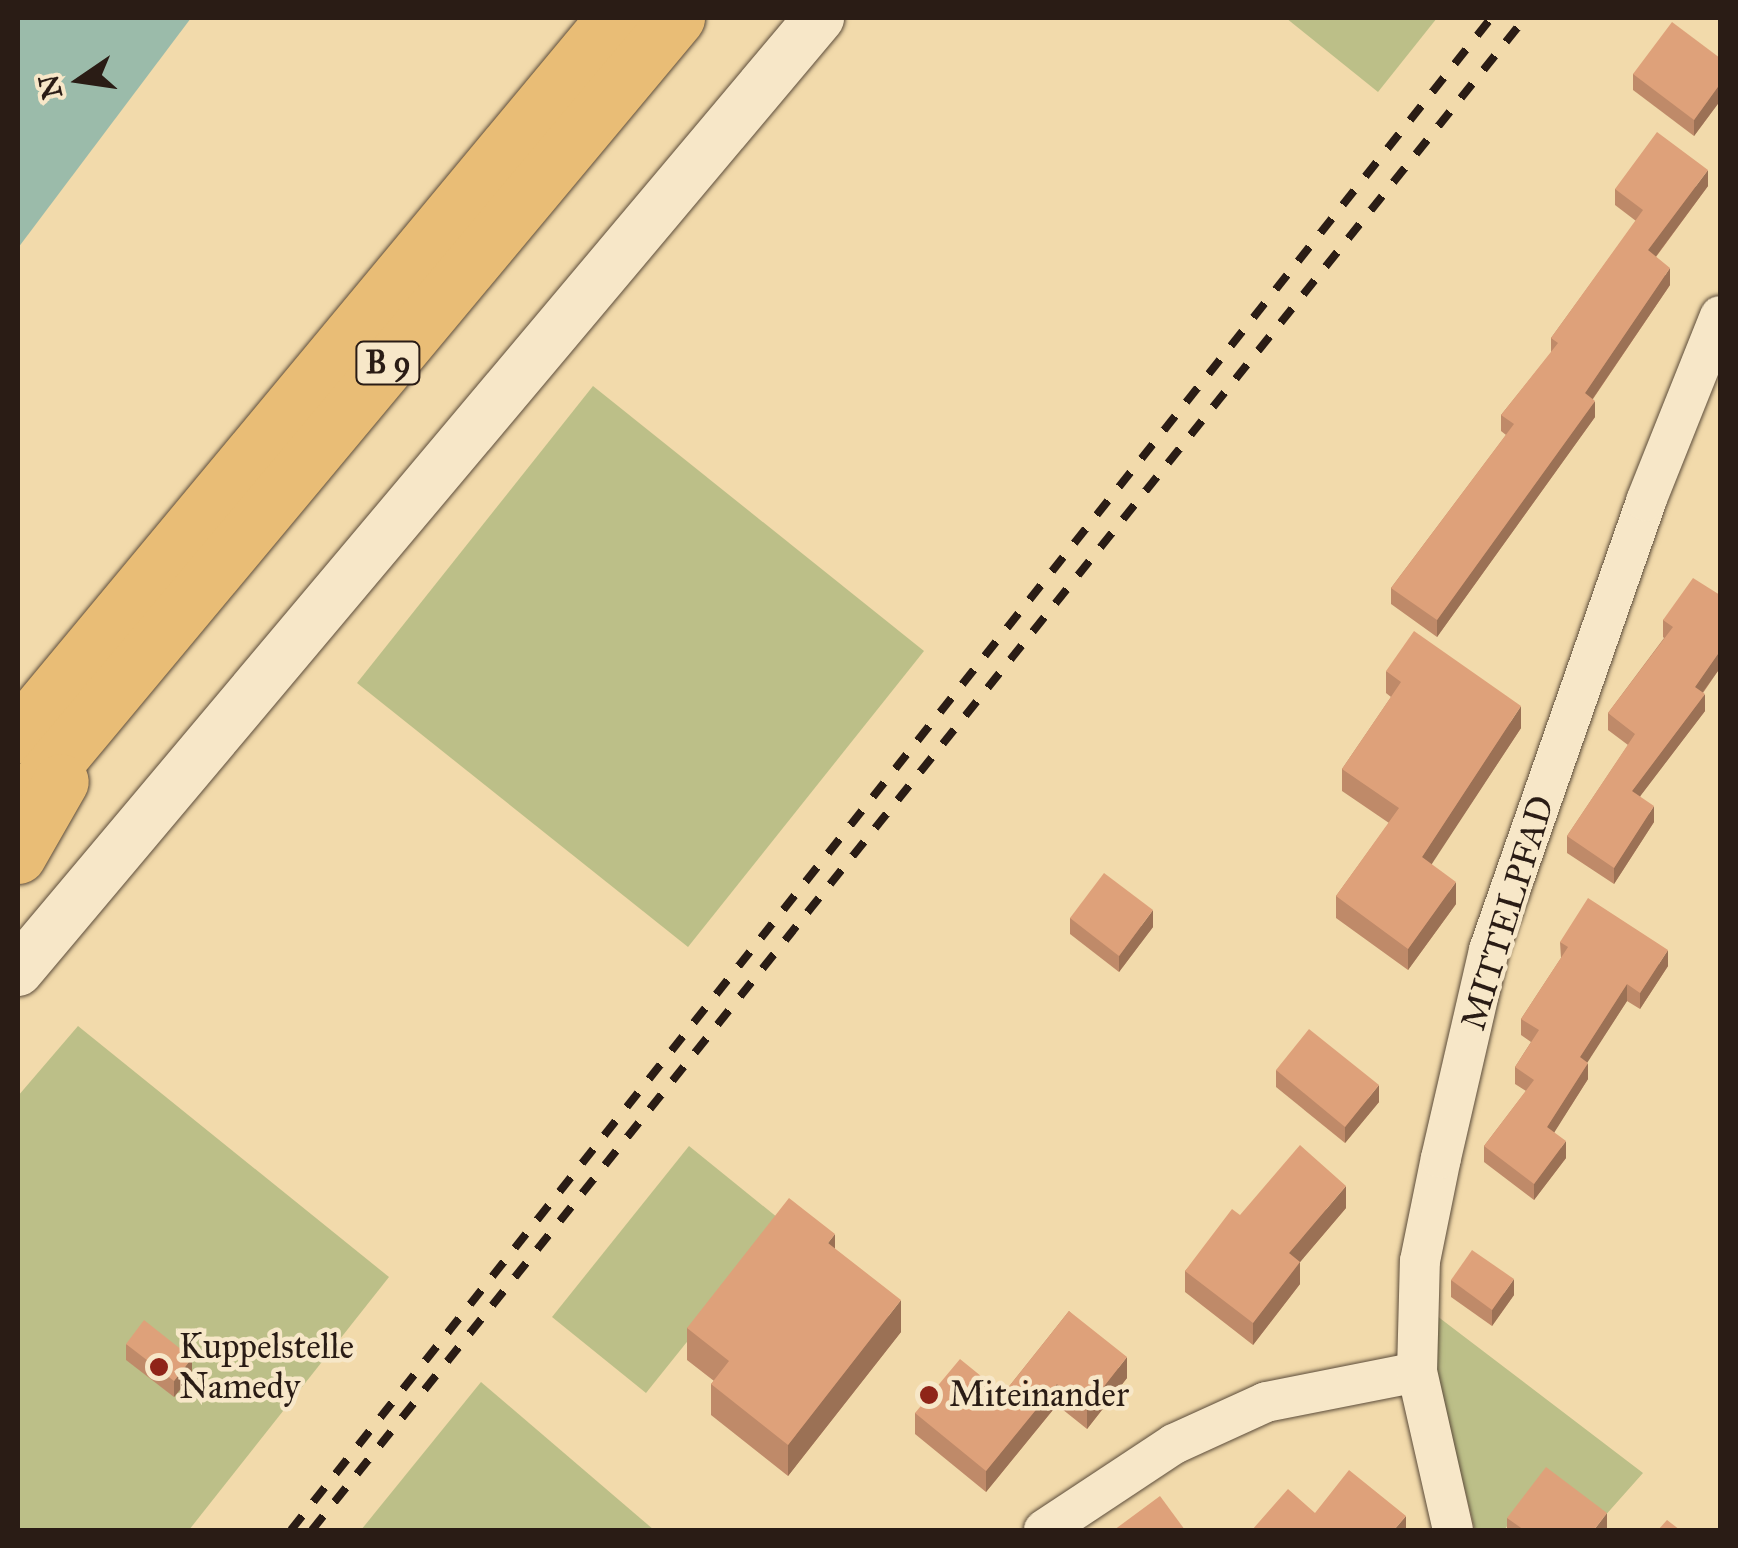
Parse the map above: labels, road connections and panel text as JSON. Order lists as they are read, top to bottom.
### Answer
{
  "streets": {
    "main road": ["B 9"],
    "street": ["MITTELPFAD"]
  },
  "places": ["Kuppelstelle Namedy", "Miteinander"],
  "north": "left"
}
